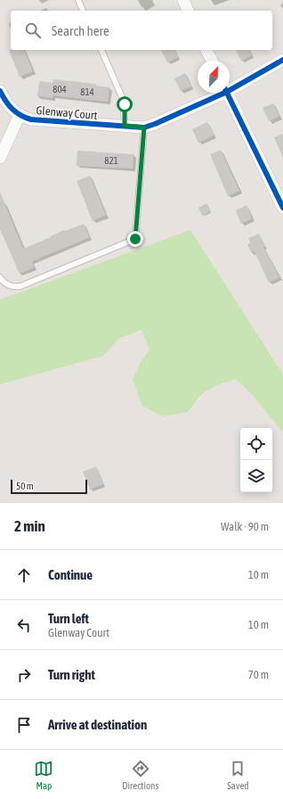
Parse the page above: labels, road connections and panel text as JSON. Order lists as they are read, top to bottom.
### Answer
{
  "streets": {
    "street": ["Glenway Court"]
  },
  "house_numbers": ["804", "814", "821"],
  "scale_bar": "50 m",
  "north": "top right",
  "page": {
    "search": "Search here",
    "scale": "50 m",
    "heading": ["2 min", "Walk · 90 m"],
    "list": [
      ["Continue", "10 m"],
      ["Turn left", "Glenway Court", "10 m"],
      ["Turn right", "70 m"],
      "Arrive at destination"
    ],
    "nav": ["Map", "Directions", "Saved"]
  }
}
